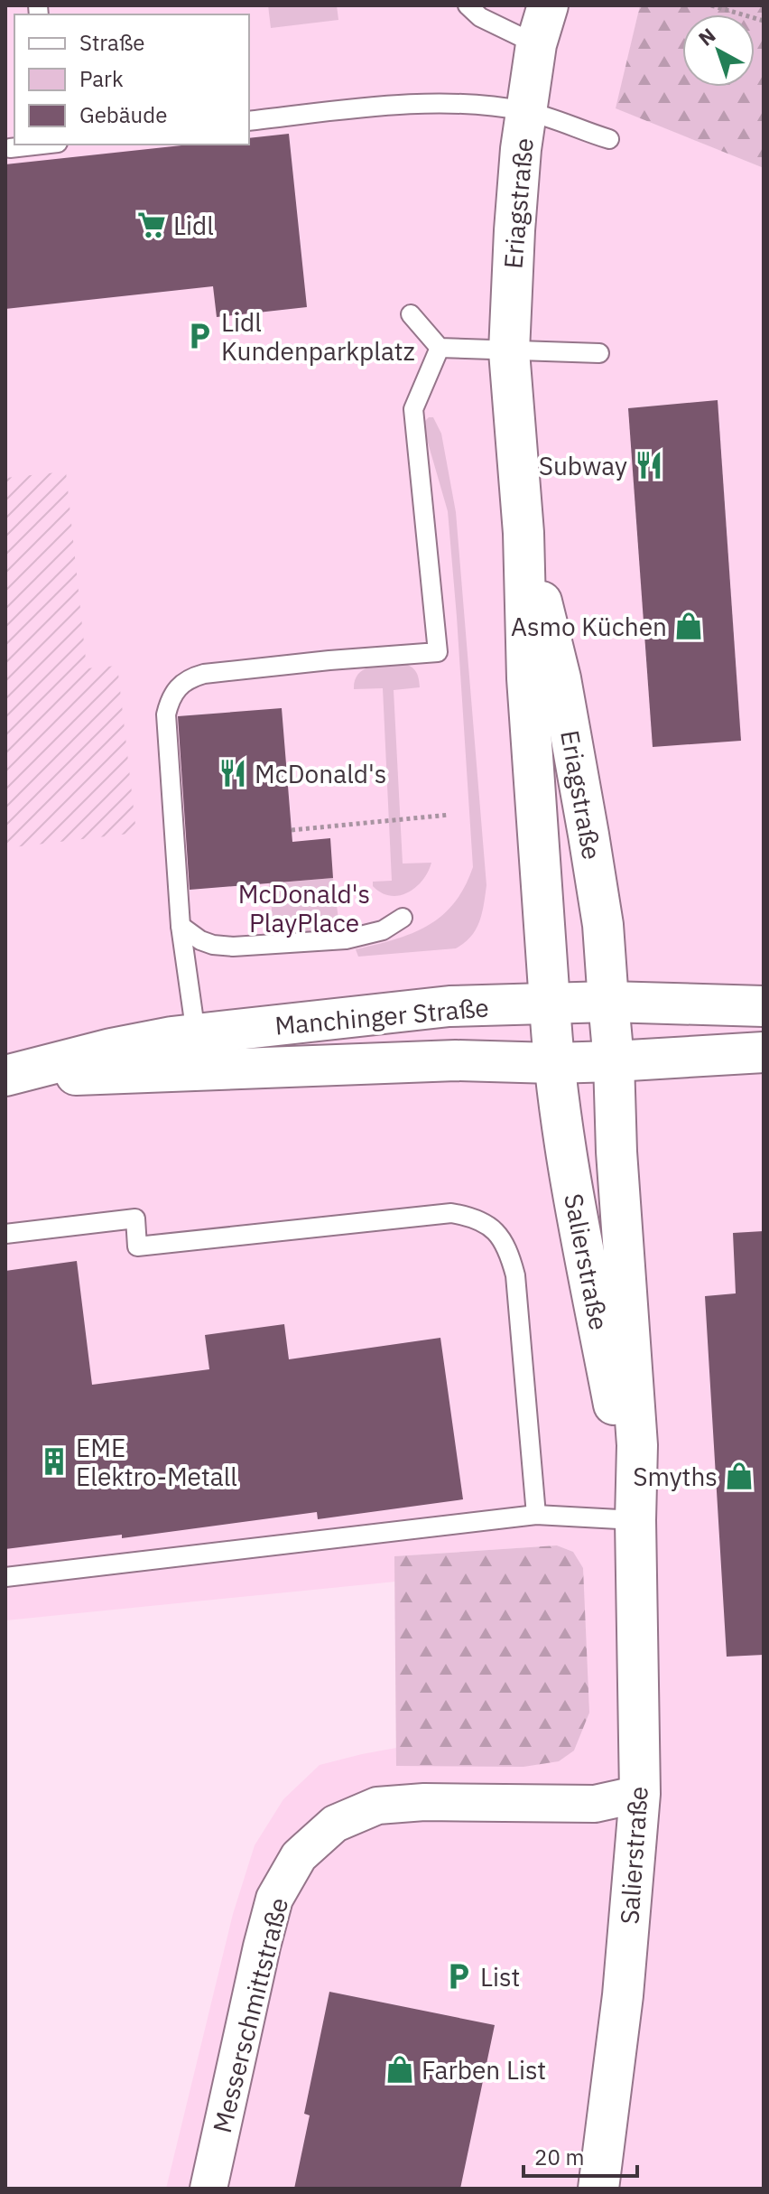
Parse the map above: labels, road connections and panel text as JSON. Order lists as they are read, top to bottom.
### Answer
{
  "streets": {
    "main road": ["Eriagstraße", "Manchinger Straße", "Salierstraße"],
    "street": ["Messerschmittstraße"]
  },
  "crossings": [
    ["Eriagstraße", "Manchinger Straße"],
    ["Eriagstraße", "Salierstraße"],
    ["Manchinger Straße", "Salierstraße"],
    ["Salierstraße", "Messerschmittstraße"]
  ],
  "parks": ["McDonald's PlayPlace"],
  "places": {
    "supermarket": ["Lidl"],
    "parking": ["Lidl Kundenparkplatz", "List"],
    "restaurant": ["Subway", "McDonald's"],
    "shop": ["Asmo Küchen", "Smyths", "Farben List"],
    "building": ["EME Elektro-Metall"]
  },
  "legend": ["Straße", "Park", "Gebäude"],
  "scale_bar": "20 m",
  "north": "top left"
}
